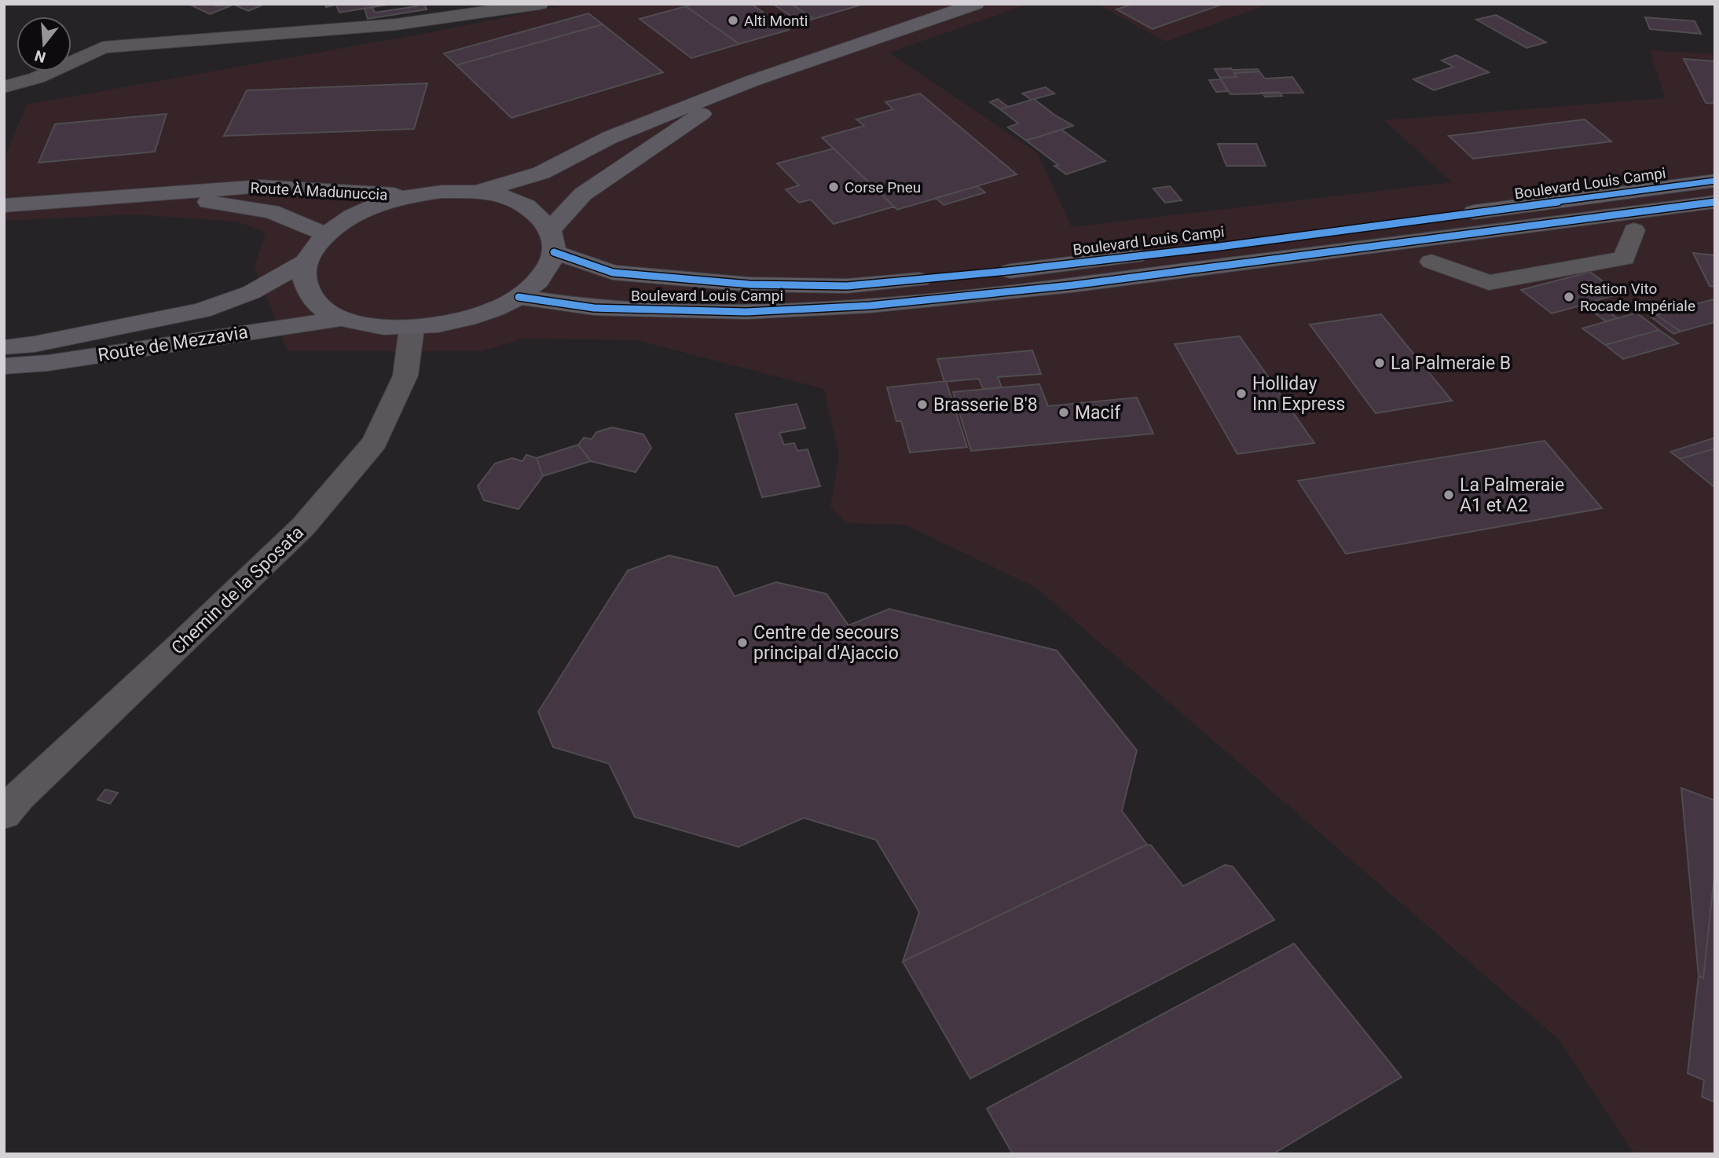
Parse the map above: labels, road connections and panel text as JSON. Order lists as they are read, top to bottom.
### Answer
{
  "streets": {
    "main road": ["Boulevard Louis Campi", "Route À Madunuccia", "Route de Mezzavia"],
    "street": ["Chemin de la Sposata"]
  },
  "places": [
    "Alti Monti",
    "Corse Pneu",
    "Station Vito Rocade Impériale",
    "La Palmeraie B",
    "Holliday Inn Express",
    "Brasserie B'8",
    "Macif",
    "La Palmeraie A1 et A2",
    "Centre de secours principal d'Ajaccio"
  ],
  "north": "bottom"
}
